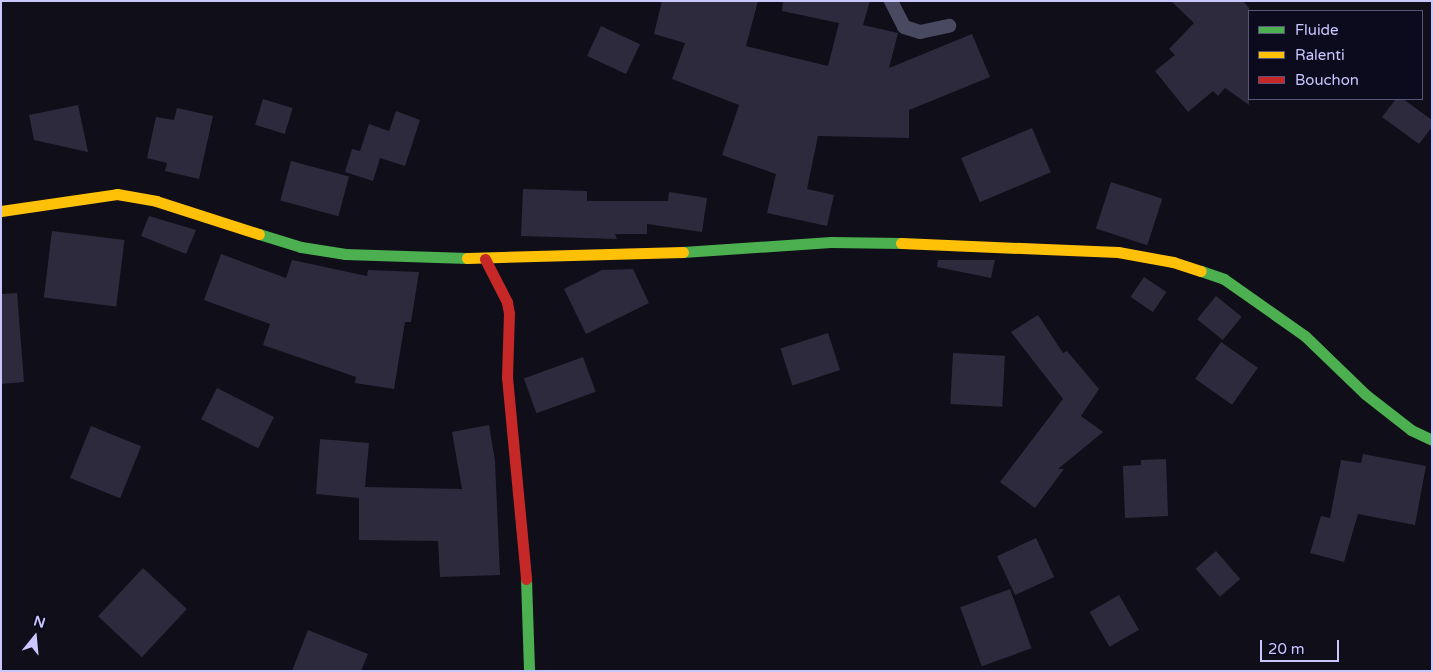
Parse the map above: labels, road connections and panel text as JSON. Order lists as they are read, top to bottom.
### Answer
{
  "legend": ["Fluide", "Ralenti", "Bouchon"],
  "scale_bar": "20 m",
  "north": "top"
}
